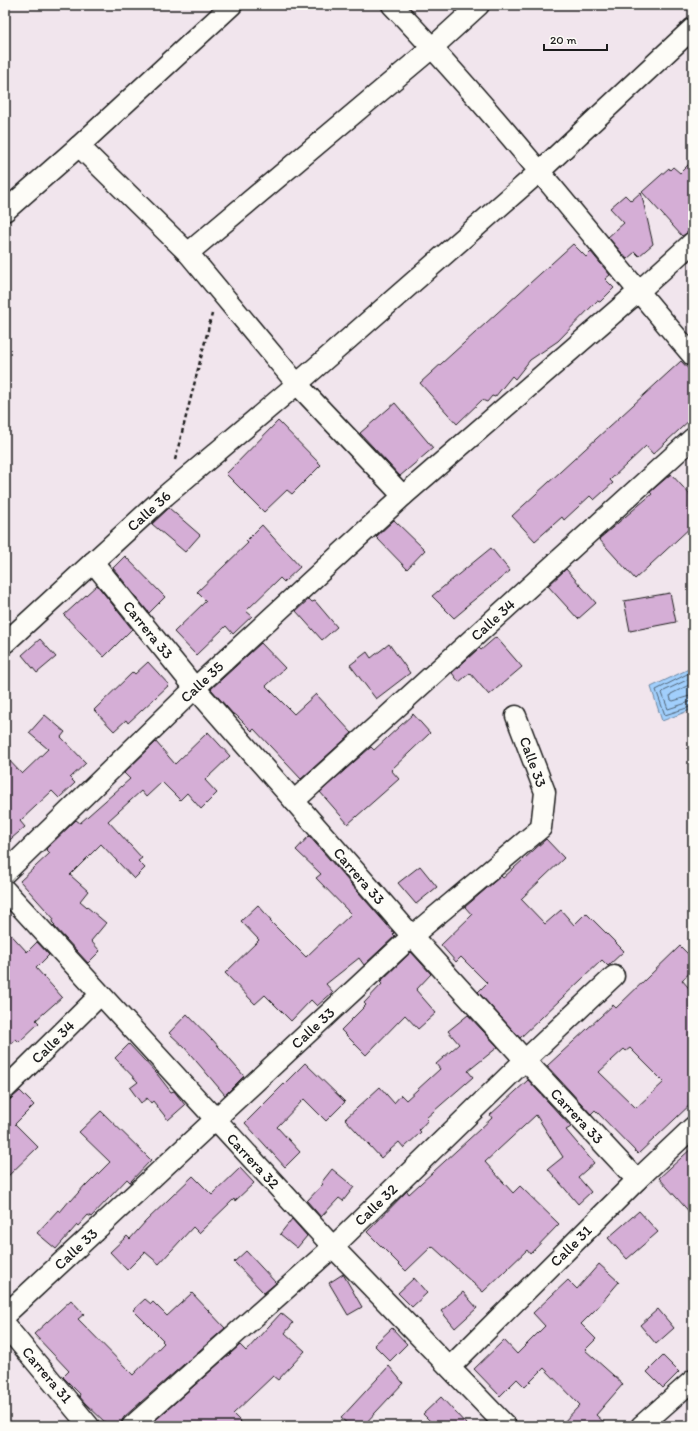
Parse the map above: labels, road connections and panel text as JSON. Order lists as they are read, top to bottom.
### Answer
{
  "streets": {
    "street": [
      "Calle 36",
      "Calle 34",
      "Carrera 33",
      "Calle 35",
      "Calle 33",
      "Carrera 32",
      "Calle 32",
      "Calle 31",
      "Carrera 31"
    ]
  },
  "crossings": [
    ["Calle 36", "Carrera 33"],
    ["Calle 34", "Carrera 33"],
    ["Calle 34", "Carrera 32"],
    ["Carrera 33", "Calle 35"],
    ["Carrera 33", "Calle 33"],
    ["Carrera 33", "Calle 32"],
    ["Carrera 33", "Calle 31"],
    ["Calle 33", "Carrera 32"],
    ["Carrera 32", "Calle 32"],
    ["Carrera 32", "Calle 31"]
  ],
  "scale_bar": "20 m"
}
